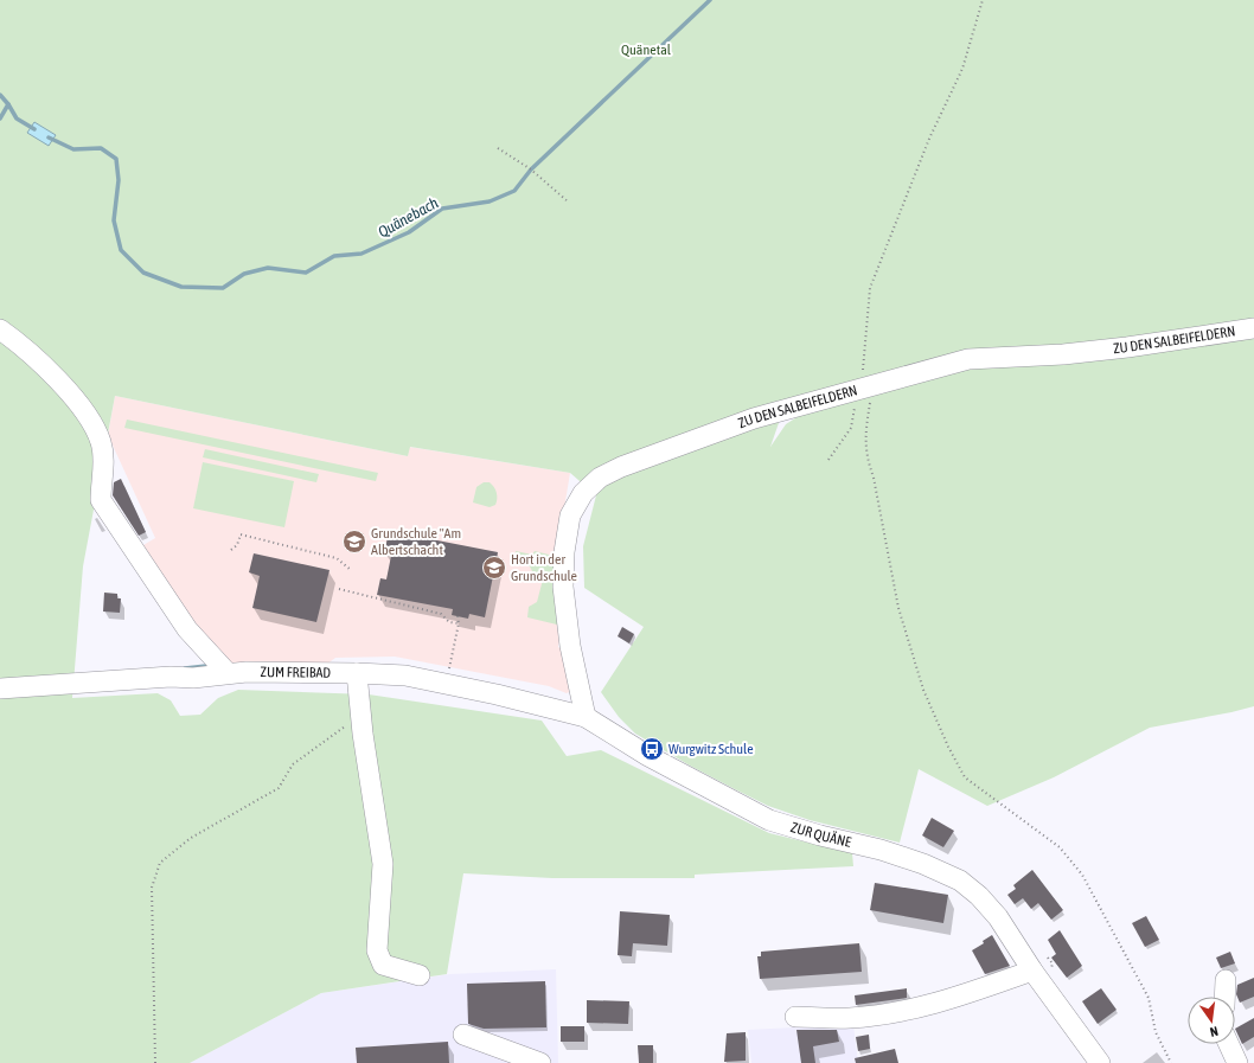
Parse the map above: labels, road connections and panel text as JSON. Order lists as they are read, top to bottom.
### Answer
{
  "streets": {
    "street": ["ZU DEN SALBEIFELDERN", "ZUM FREIBAD", "ZUR QUÄNE"]
  },
  "crossings": [
    ["ZU DEN SALBEIFELDERN", "ZUM FREIBAD"],
    ["ZU DEN SALBEIFELDERN", "ZUR QUÄNE"],
    ["ZUM FREIBAD", "ZUR QUÄNE"]
  ],
  "water": ["Quänebach"],
  "parks": ["Quänetal"],
  "places": {
    "school or university": ["Grundschule \"Am Albertschacht", "Hort in der Grundschule"],
    "bus stop": ["Wurgwitz Schule"]
  },
  "north": "bottom"
}
